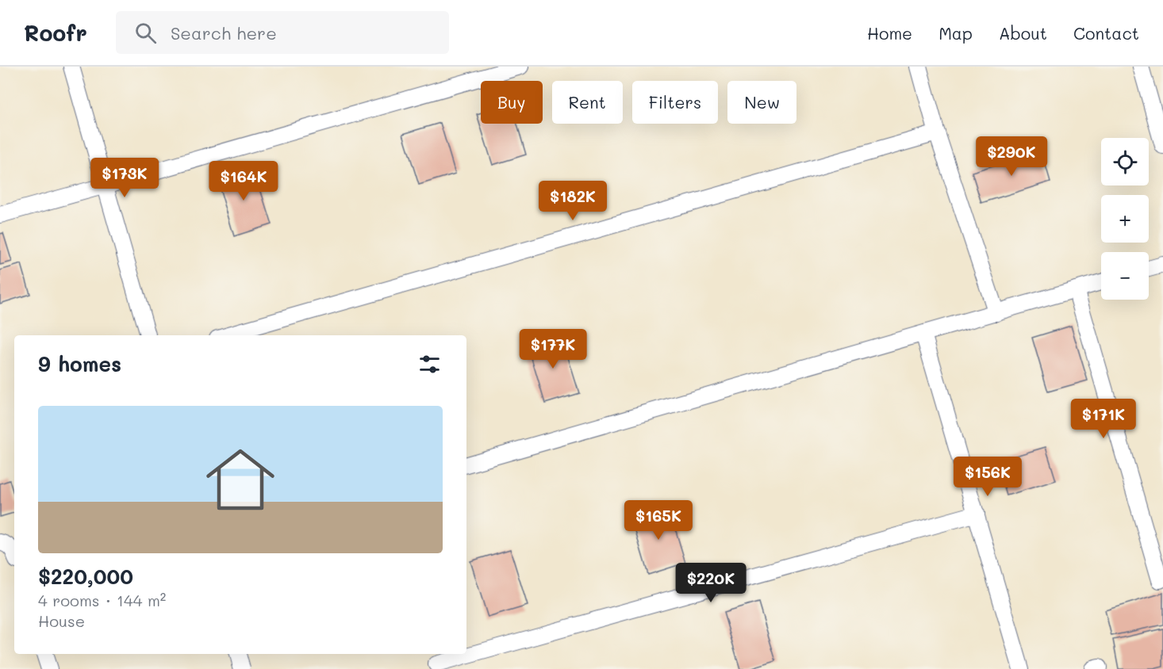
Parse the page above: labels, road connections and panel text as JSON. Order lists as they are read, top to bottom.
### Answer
{
  "page": {
    "header": "Roofr",
    "search": "Search here",
    "nav": [
      "Home",
      "Map",
      "About",
      "Contact"
    ],
    "chip": [
      "Buy",
      "Rent",
      "Filters",
      "New"
    ],
    "price": [
      "$290K",
      "$173K",
      "$164K",
      "$182K",
      "$177K",
      "$171K",
      "$156K",
      "$165K",
      "$220K"
    ],
    "map_buttons": ["+", "−"],
    "heading": "9 homes",
    "list": [
      {
        "name": "$220,000",
        "note": "4 rooms · 144 m² · House"
      }
    ]
  }
}
